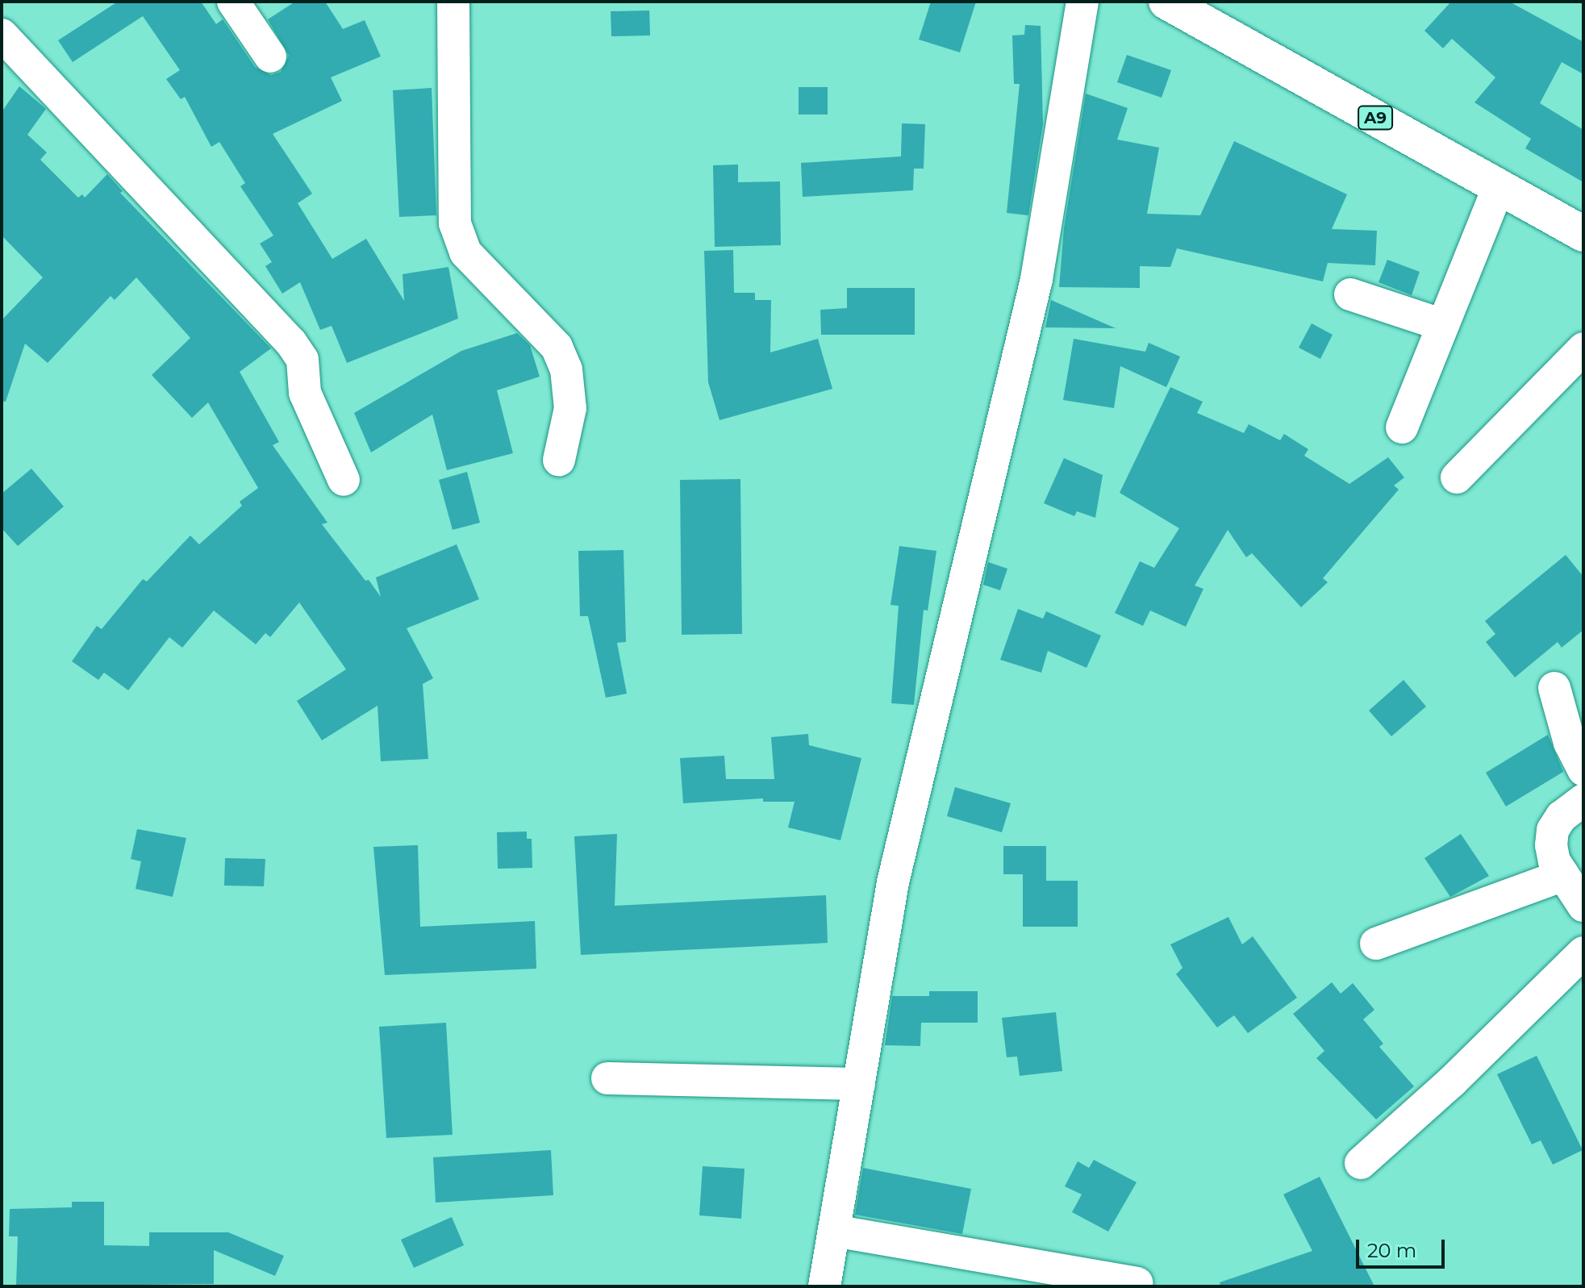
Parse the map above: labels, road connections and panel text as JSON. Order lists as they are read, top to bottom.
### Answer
{
  "streets": {
    "main road": ["A9"]
  },
  "scale_bar": "20 m"
}
